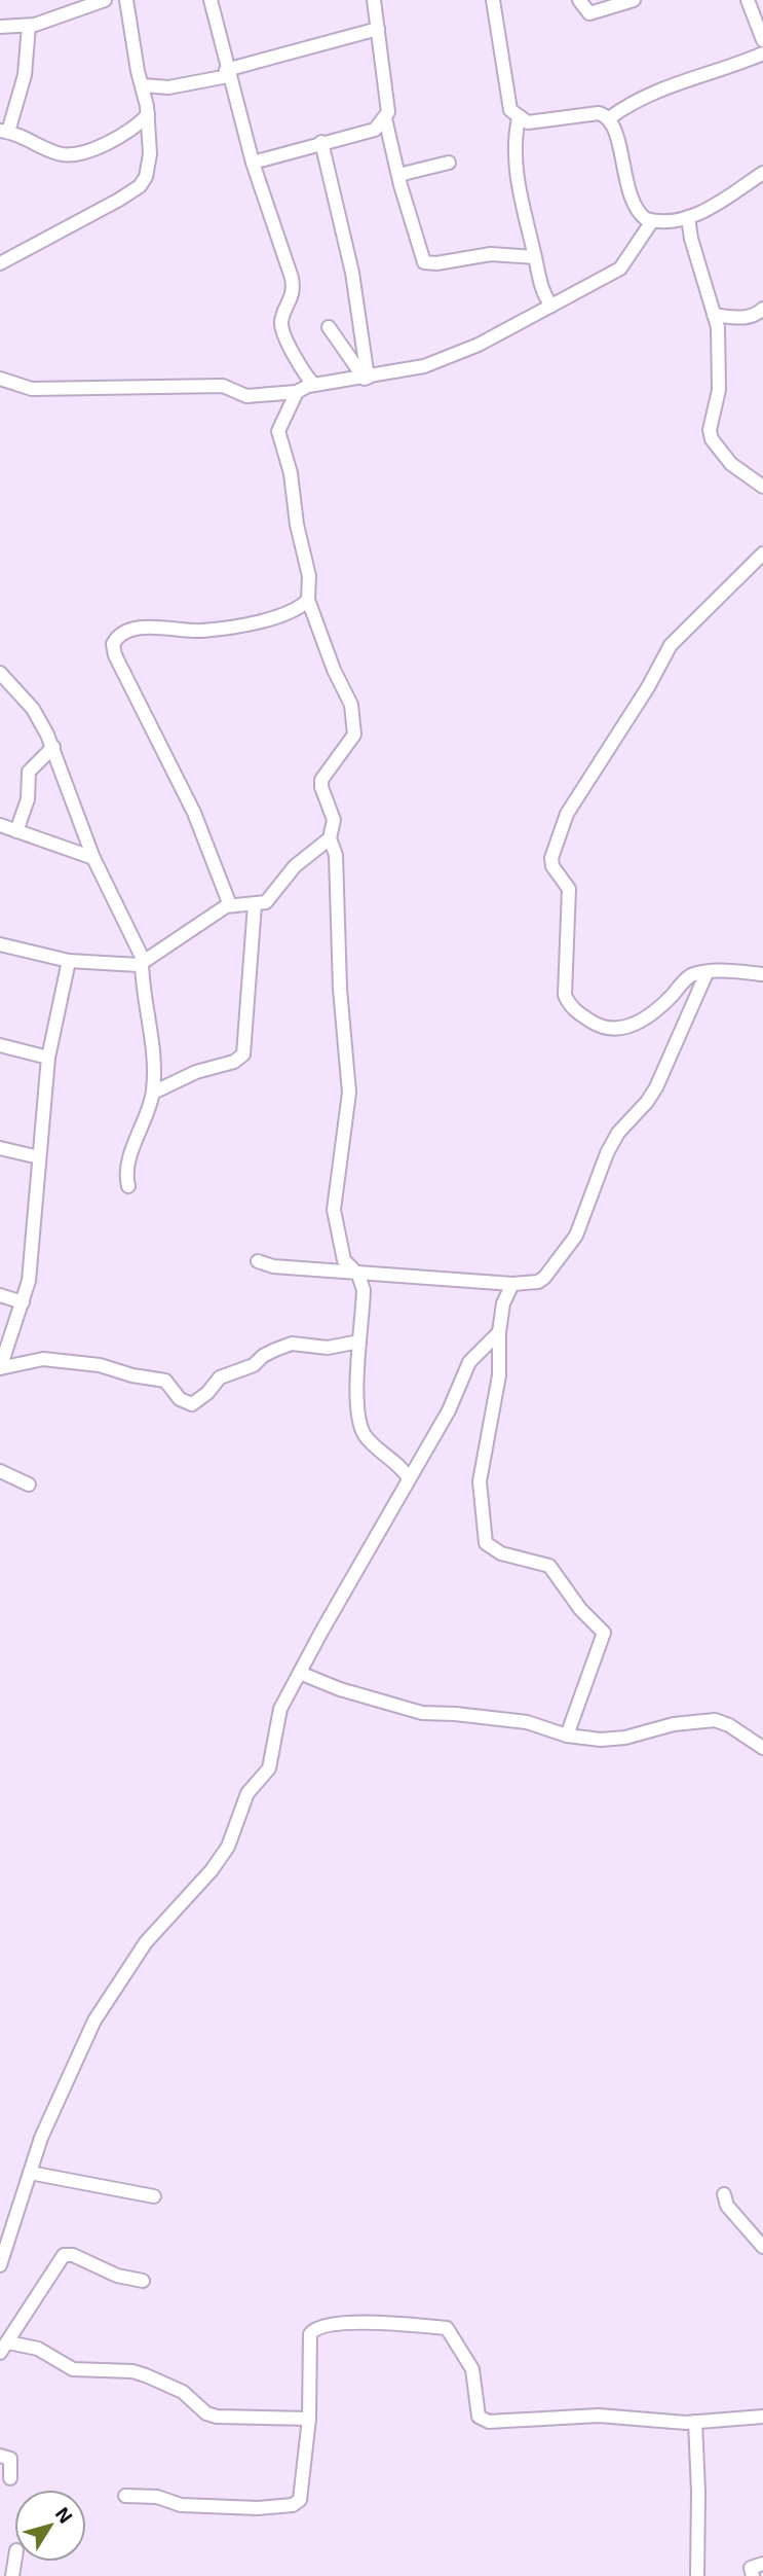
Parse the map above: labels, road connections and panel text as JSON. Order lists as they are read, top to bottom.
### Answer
{
  "north": "top right"
}
